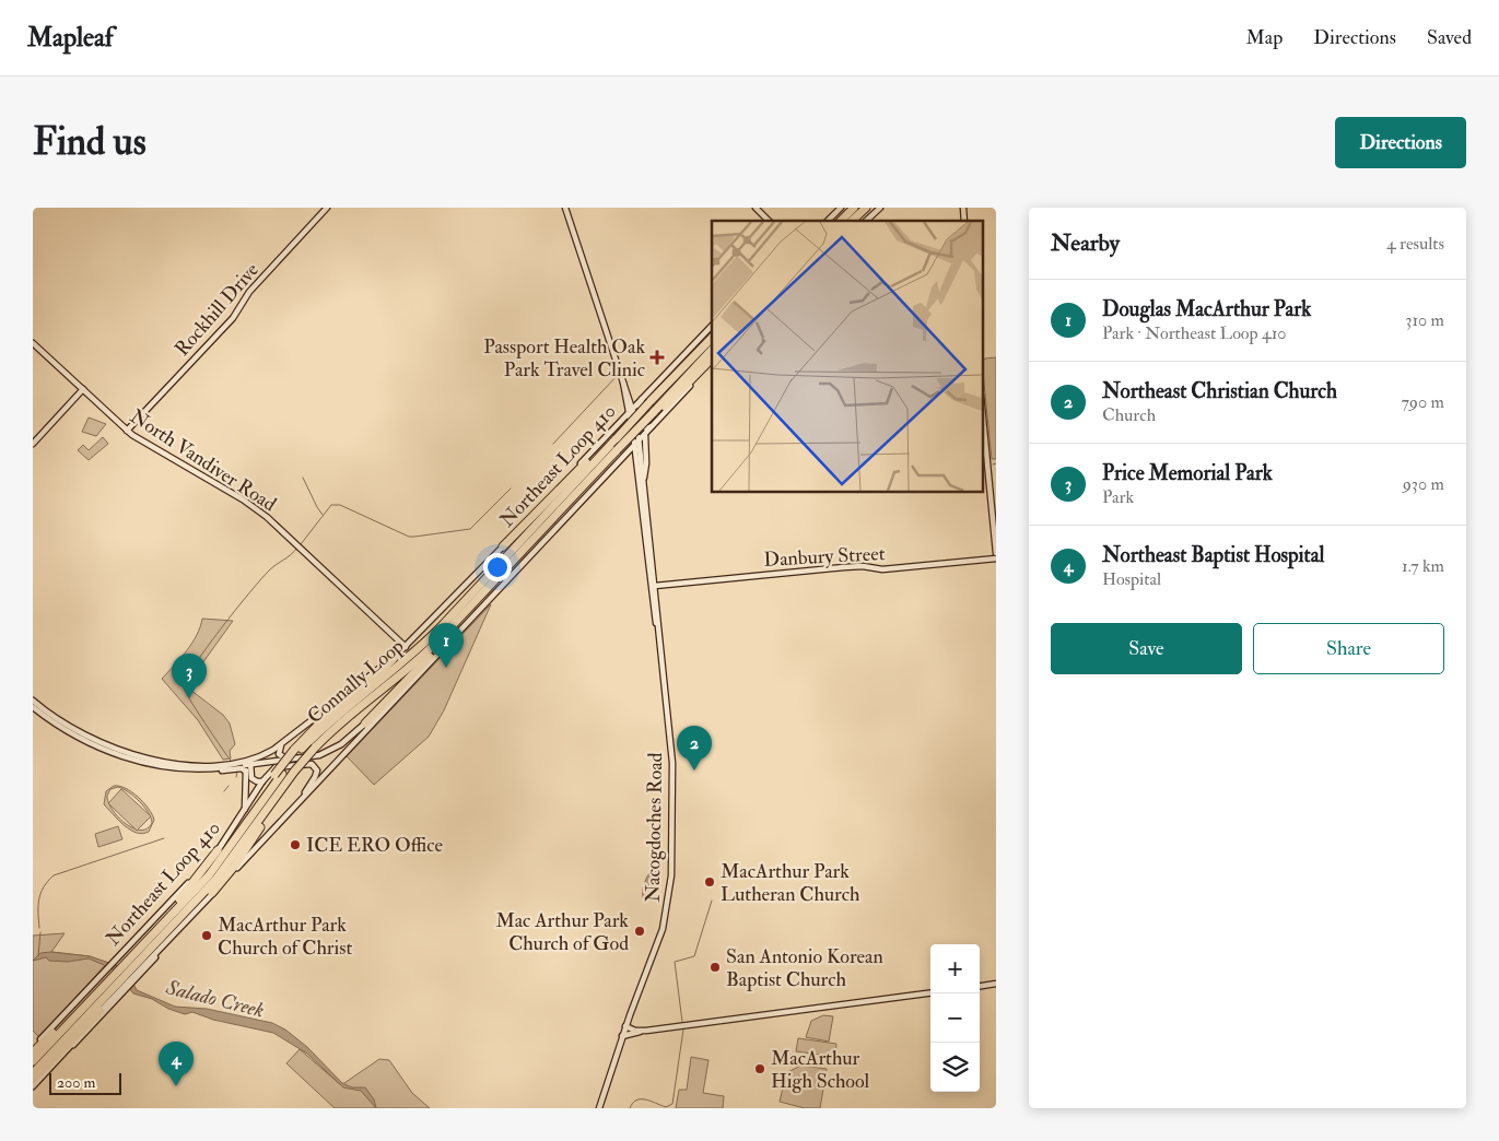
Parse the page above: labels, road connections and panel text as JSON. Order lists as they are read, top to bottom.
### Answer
{
  "streets": {
    "highway": ["Connally Loop"],
    "main road": [
      "Rockhill Drive",
      "North Vandiver Road",
      "Northeast Loop 410",
      "Danbury Street",
      "Nacogdoches Road"
    ]
  },
  "crossings": [
    ["Rockhill Drive", "North Vandiver Road"],
    ["North Vandiver Road", "Northeast Loop 410"],
    ["Northeast Loop 410", "Connally Loop"],
    ["Northeast Loop 410", "Nacogdoches Road"],
    ["Danbury Street", "Nacogdoches Road"],
    ["Connally Loop", "Nacogdoches Road"]
  ],
  "water": ["Salado Creek"],
  "places": {
    "health": ["Passport Health Oak Park Travel Clinic"],
    "other": [
      "ICE ERO Office",
      "MacArthur Park Lutheran Church",
      "Mac Arthur Park Church of God",
      "MacArthur Park Church of Christ",
      "San Antonio Korean Baptist Church",
      "MacArthur High School"
    ]
  },
  "scale_bar": "200 m",
  "page": {
    "header": "Mapleaf",
    "nav": ["Map", "Directions", "Saved"],
    "buttons": [
      "Directions",
      ["Save", "Share"]
    ],
    "title": "Find us",
    "heading": ["Nearby", "4 results"],
    "list": [
      {
        "mark": "1",
        "name": "Douglas MacArthur Park",
        "note": "Park · Northeast Loop 410",
        "value": "310 m"
      },
      {
        "mark": "2",
        "name": "Northeast Christian Church",
        "note": "Church",
        "value": "790 m"
      },
      {
        "mark": "3",
        "name": "Price Memorial Park",
        "note": "Park",
        "value": "930 m"
      },
      {
        "mark": "4",
        "name": "Northeast Baptist Hospital",
        "note": "Hospital",
        "value": "1.7 km"
      }
    ],
    "pins": [
      "1",
      "3",
      "2",
      "4"
    ],
    "map_buttons": ["+", "−"],
    "scale": "200 m"
  }
}
